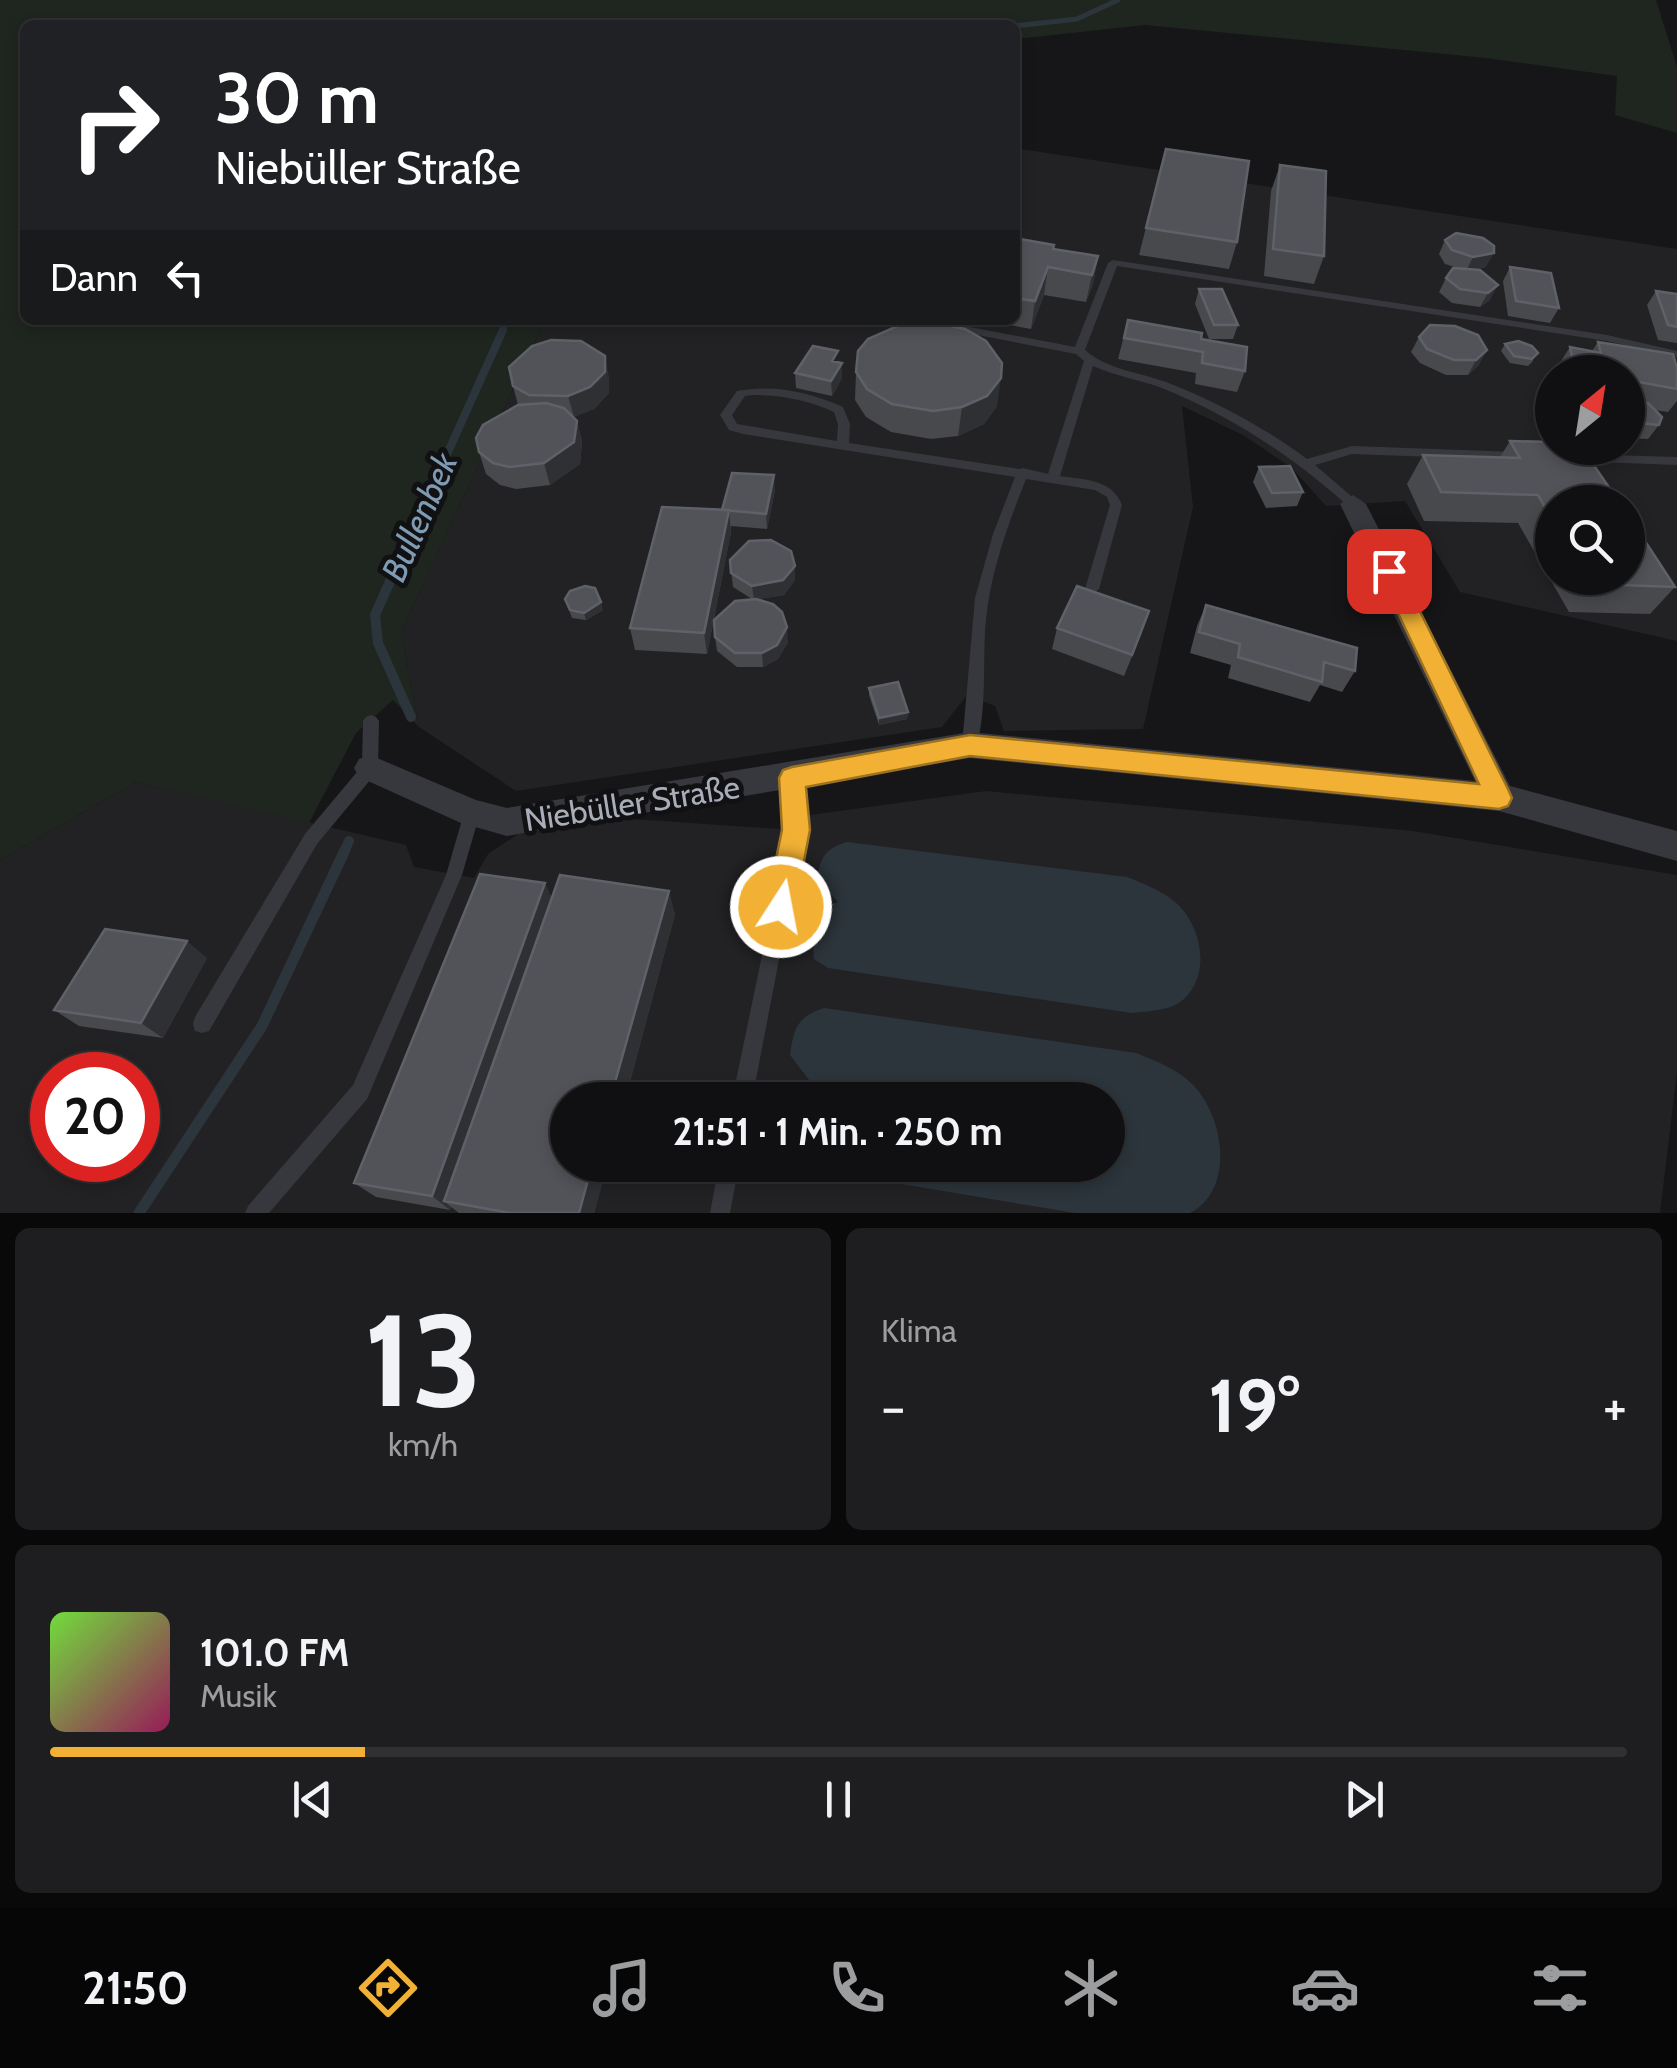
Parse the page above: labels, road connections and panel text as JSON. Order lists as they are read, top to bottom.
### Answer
{
  "streets": {
    "street": ["Niebüller Straße"]
  },
  "water": ["Bullenbek"],
  "north": "top right",
  "page": {
    "turn": ["30 m", "Niebüller Straße"],
    "then": "Dann",
    "limit": "20",
    "trip": "21:51 · 1 Min. · 250 m",
    "tile": [
      ["13", "km/h"],
      "Klima"
    ],
    "heat": ["−", "19°", "+"],
    "song": ["101.0 FM", "Musik"],
    "tabs": "21:50"
  }
}
